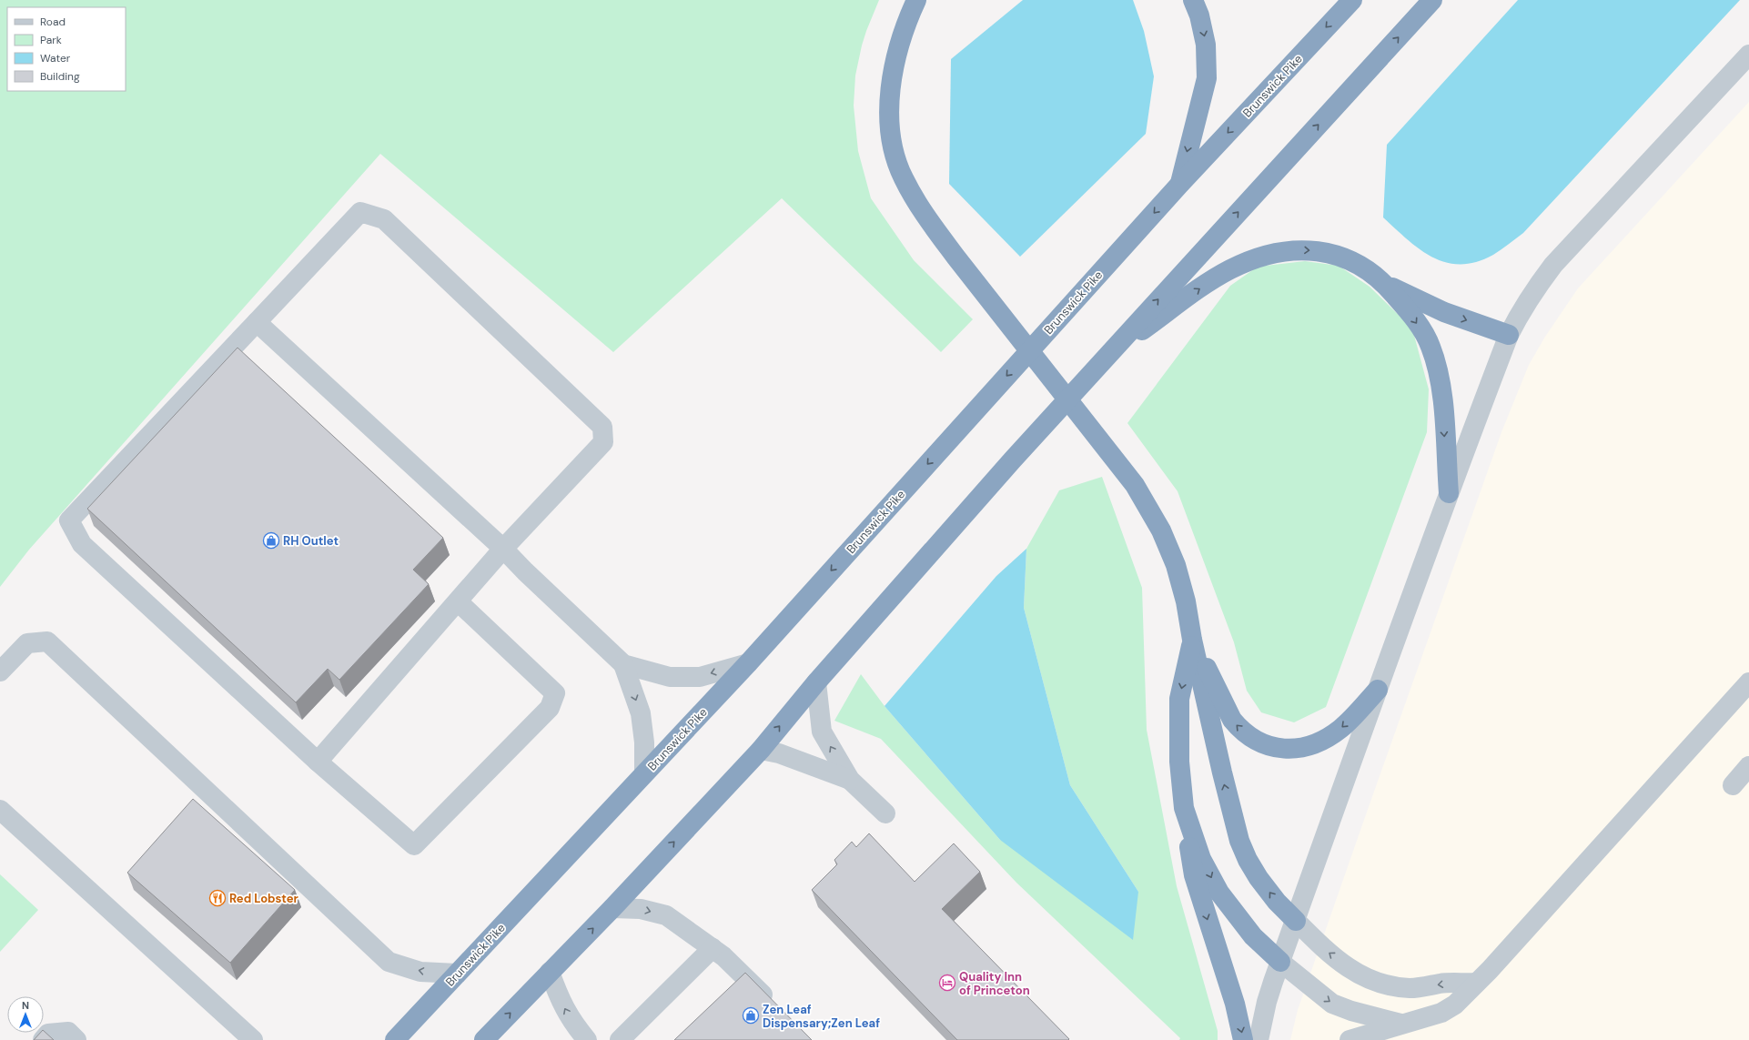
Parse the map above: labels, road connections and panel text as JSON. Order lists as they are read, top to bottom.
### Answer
{
  "streets": {
    "highway": ["Brunswick Pike"]
  },
  "places": {
    "shop": ["RH Outlet", "Zen Leaf Dispensary;Zen Leaf"],
    "restaurant": ["Red Lobster"],
    "hotel": ["Quality Inn of Princeton"]
  },
  "legend": [
    "Road",
    "Park",
    "Water",
    "Building"
  ],
  "north": "top"
}
